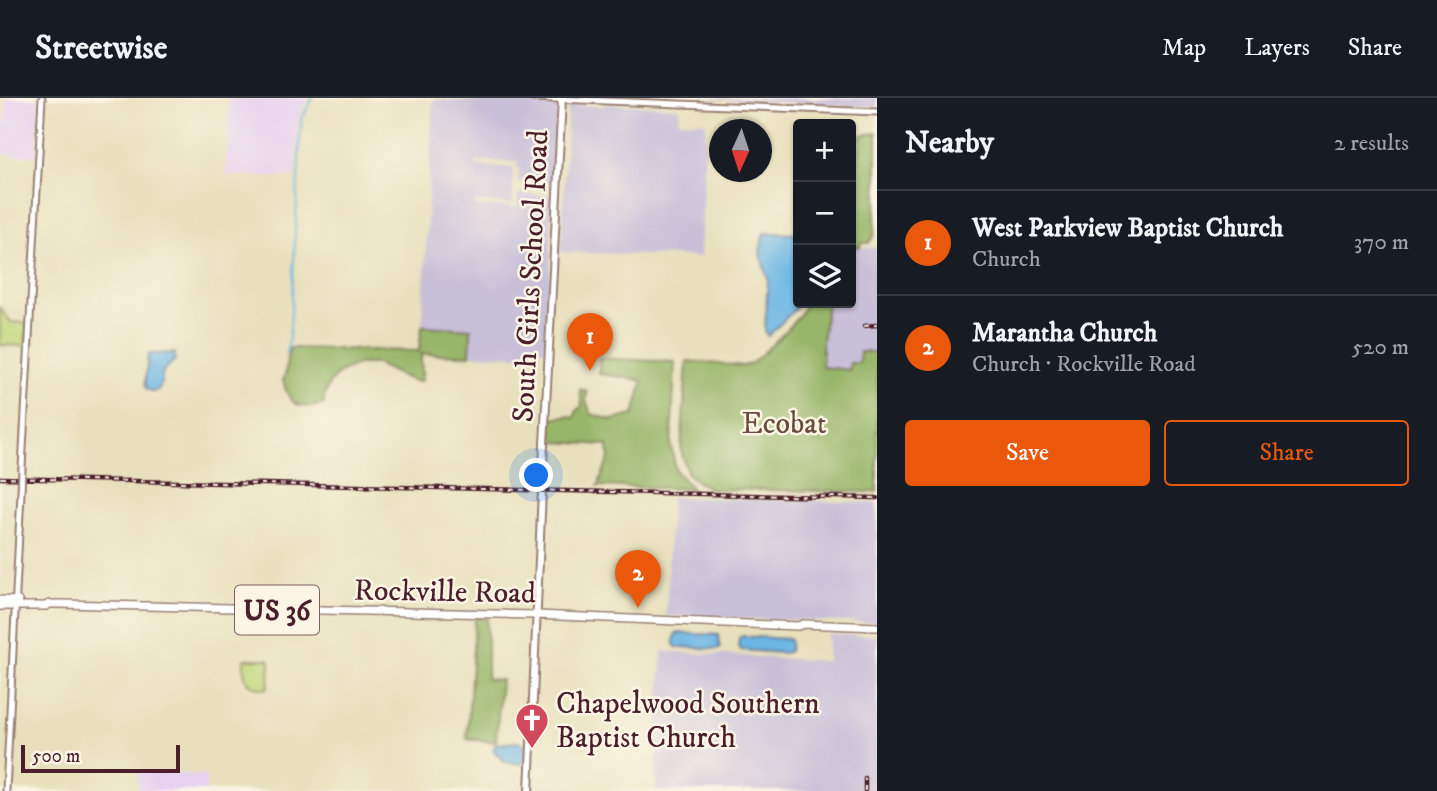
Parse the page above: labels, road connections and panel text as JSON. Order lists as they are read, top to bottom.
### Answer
{
  "streets": {
    "main road": ["South Girls School Road", "Rockville Road", "US 36"]
  },
  "crossings": [
    ["South Girls School Road", "Rockville Road"]
  ],
  "parks": ["Ecobat"],
  "places": {
    "church": ["Chapelwood Southern Baptist Church"]
  },
  "scale_bar": "500 m",
  "north": "bottom",
  "page": {
    "header": "Streetwise",
    "nav": ["Map", "Layers", "Share"],
    "heading": ["Nearby", "2 results"],
    "map_buttons": ["+", "−"],
    "list": [
      {
        "mark": "1",
        "name": "West Parkview Baptist Church",
        "note": "Church",
        "value": "370 m"
      },
      {
        "mark": "2",
        "name": "Marantha Church",
        "note": "Church · Rockville Road",
        "value": "520 m"
      }
    ],
    "pins": ["1", "2"],
    "buttons": ["Save", "Share"],
    "scale": "500 m"
  }
}
